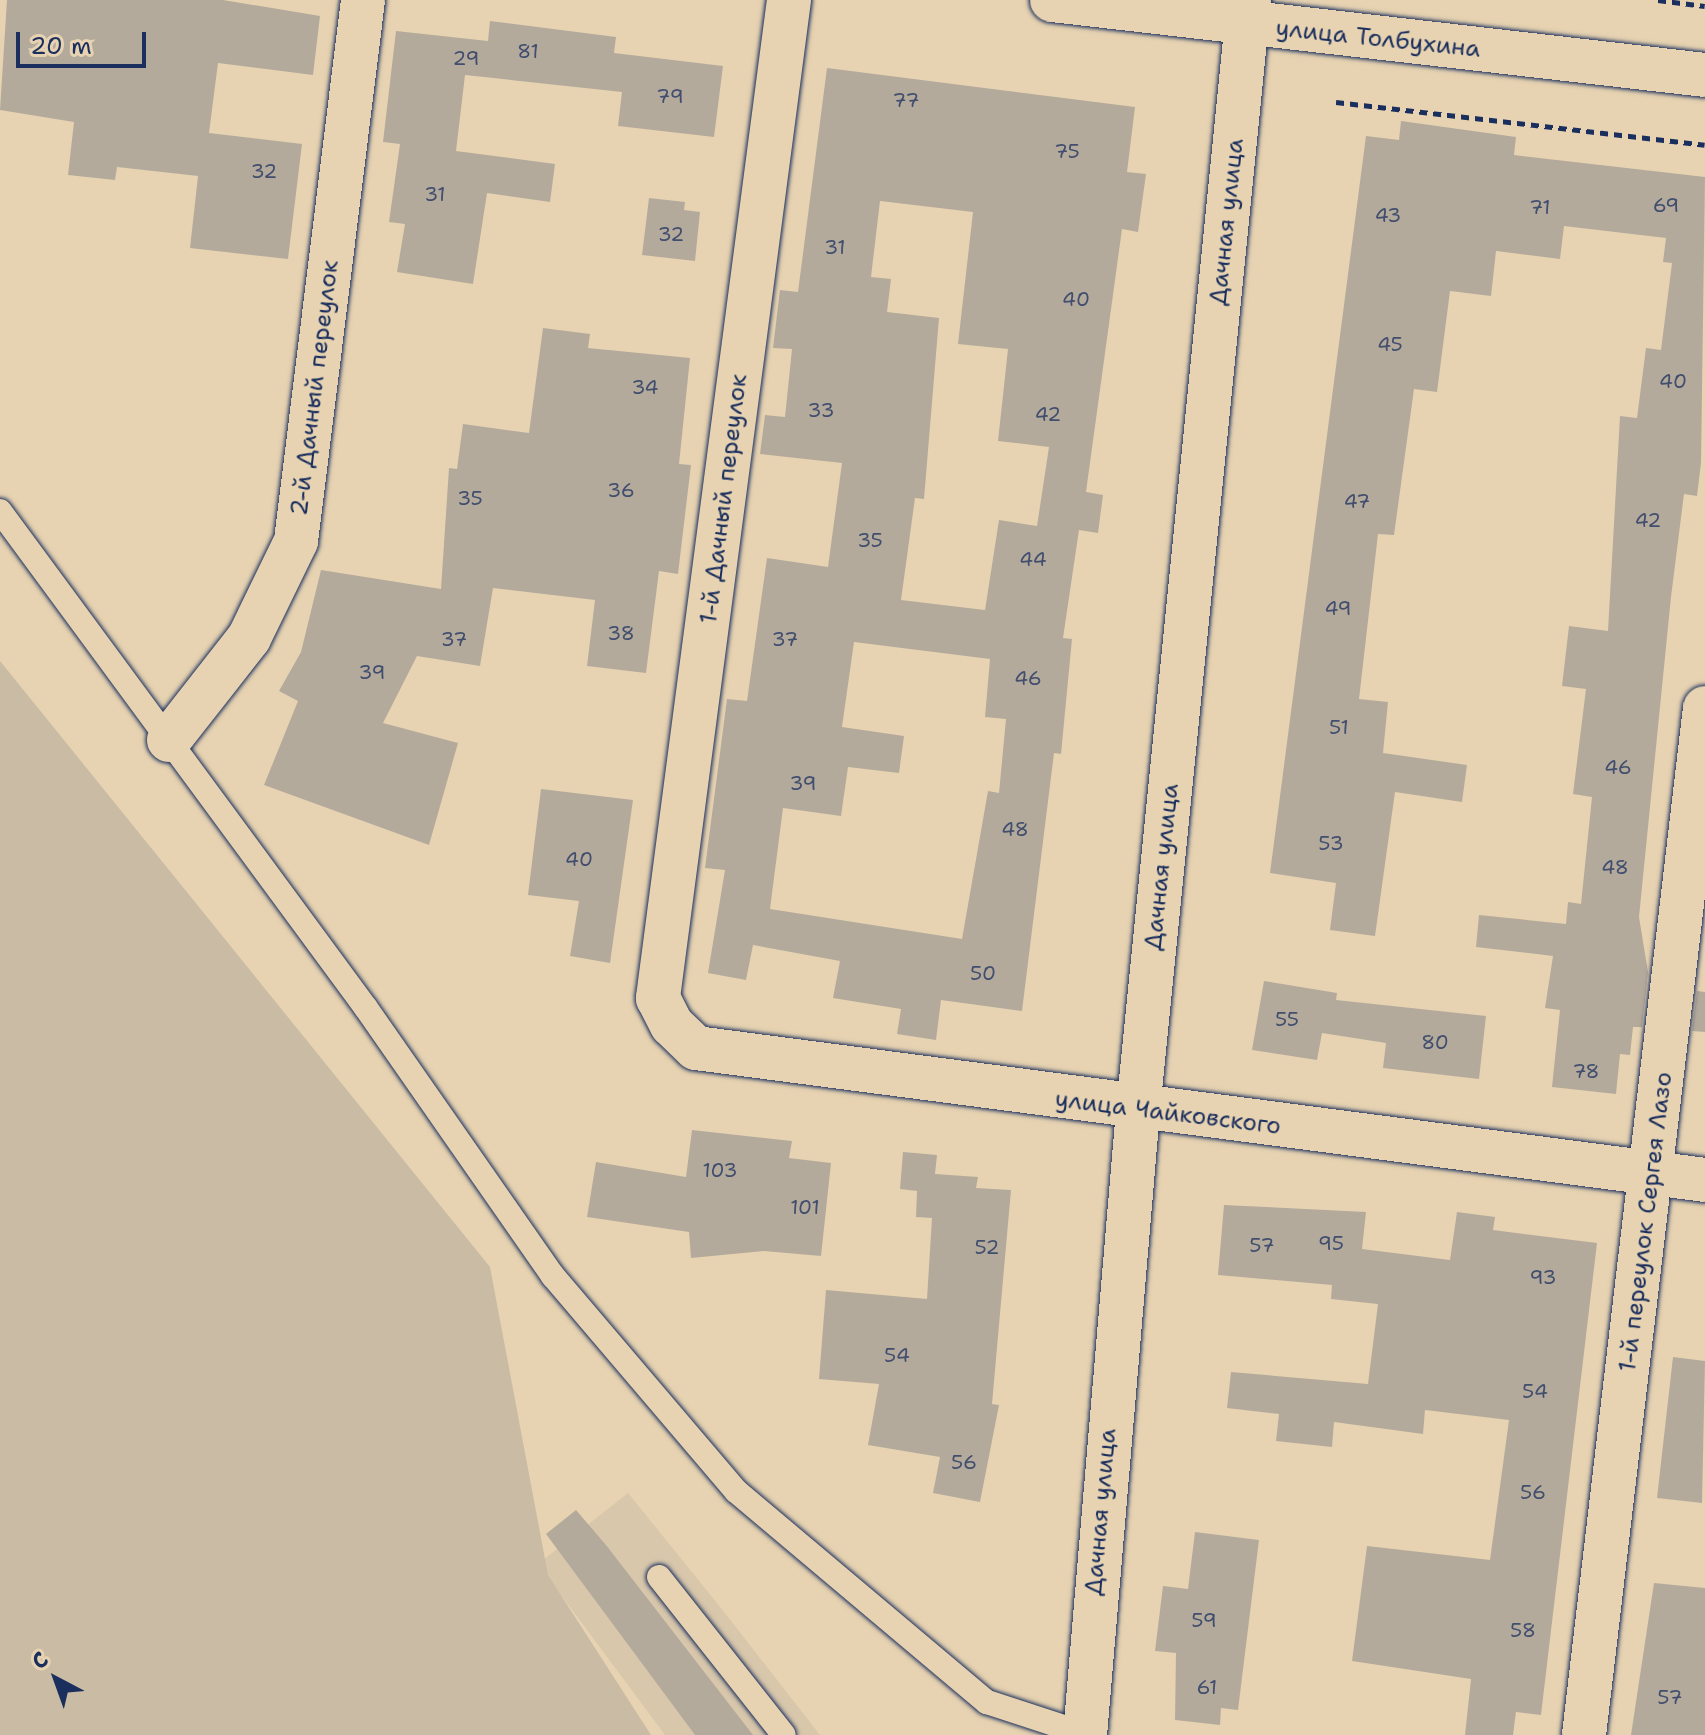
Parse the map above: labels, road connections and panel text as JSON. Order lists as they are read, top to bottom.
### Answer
{
  "streets": {
    "street": [
      "улица Толбухина",
      "Дачная улица",
      "2-й Дачный переулок",
      "1-й Дачный переулок",
      "улица Чайковского",
      "1-й переулок Сергея Лазо"
    ]
  },
  "crossings": [
    ["улица Толбухина", "Дачная улица"],
    ["Дачная улица", "улица Чайковского"],
    ["1-й Дачный переулок", "улица Чайковского"],
    ["улица Чайковского", "1-й переулок Сергея Лазо"]
  ],
  "house_numbers": [
    "81",
    "29",
    "79",
    "77",
    "75",
    "32",
    "31",
    "69",
    "71",
    "43",
    "32",
    "31",
    "40",
    "45",
    "40",
    "34",
    "33",
    "42",
    "36",
    "35",
    "47",
    "42",
    "35",
    "44",
    "49",
    "38",
    "37",
    "37",
    "39",
    "46",
    "51",
    "46",
    "39",
    "48",
    "53",
    "40",
    "48",
    "50",
    "55",
    "80",
    "78",
    "103",
    "101",
    "95",
    "57",
    "52",
    "93",
    "54",
    "54",
    "56",
    "56",
    "59",
    "58",
    "61",
    "57"
  ],
  "scale_bar": "20 m",
  "north": "top left"
}
